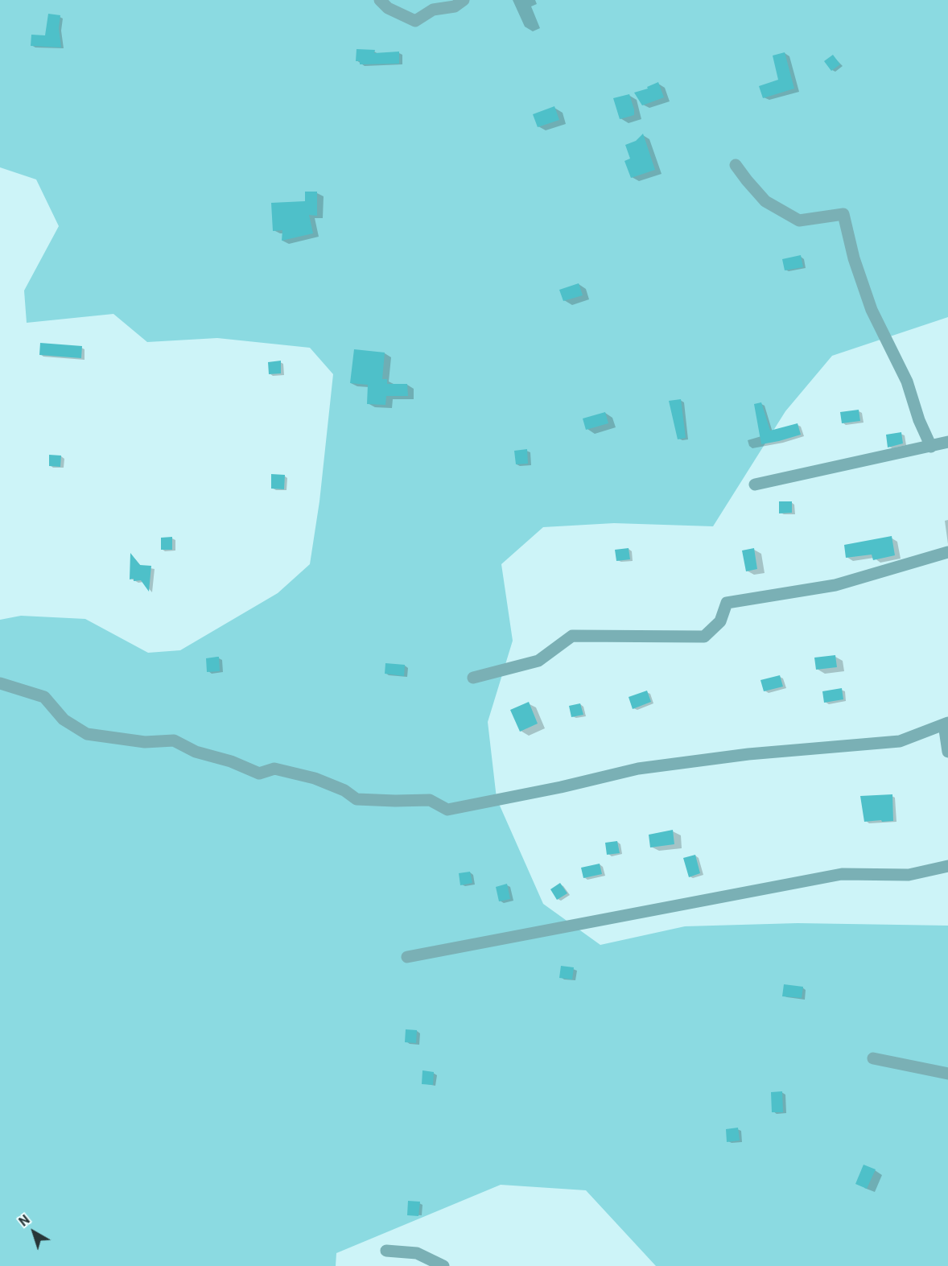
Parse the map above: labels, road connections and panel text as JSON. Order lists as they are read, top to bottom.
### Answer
{
  "north": "top left"
}
